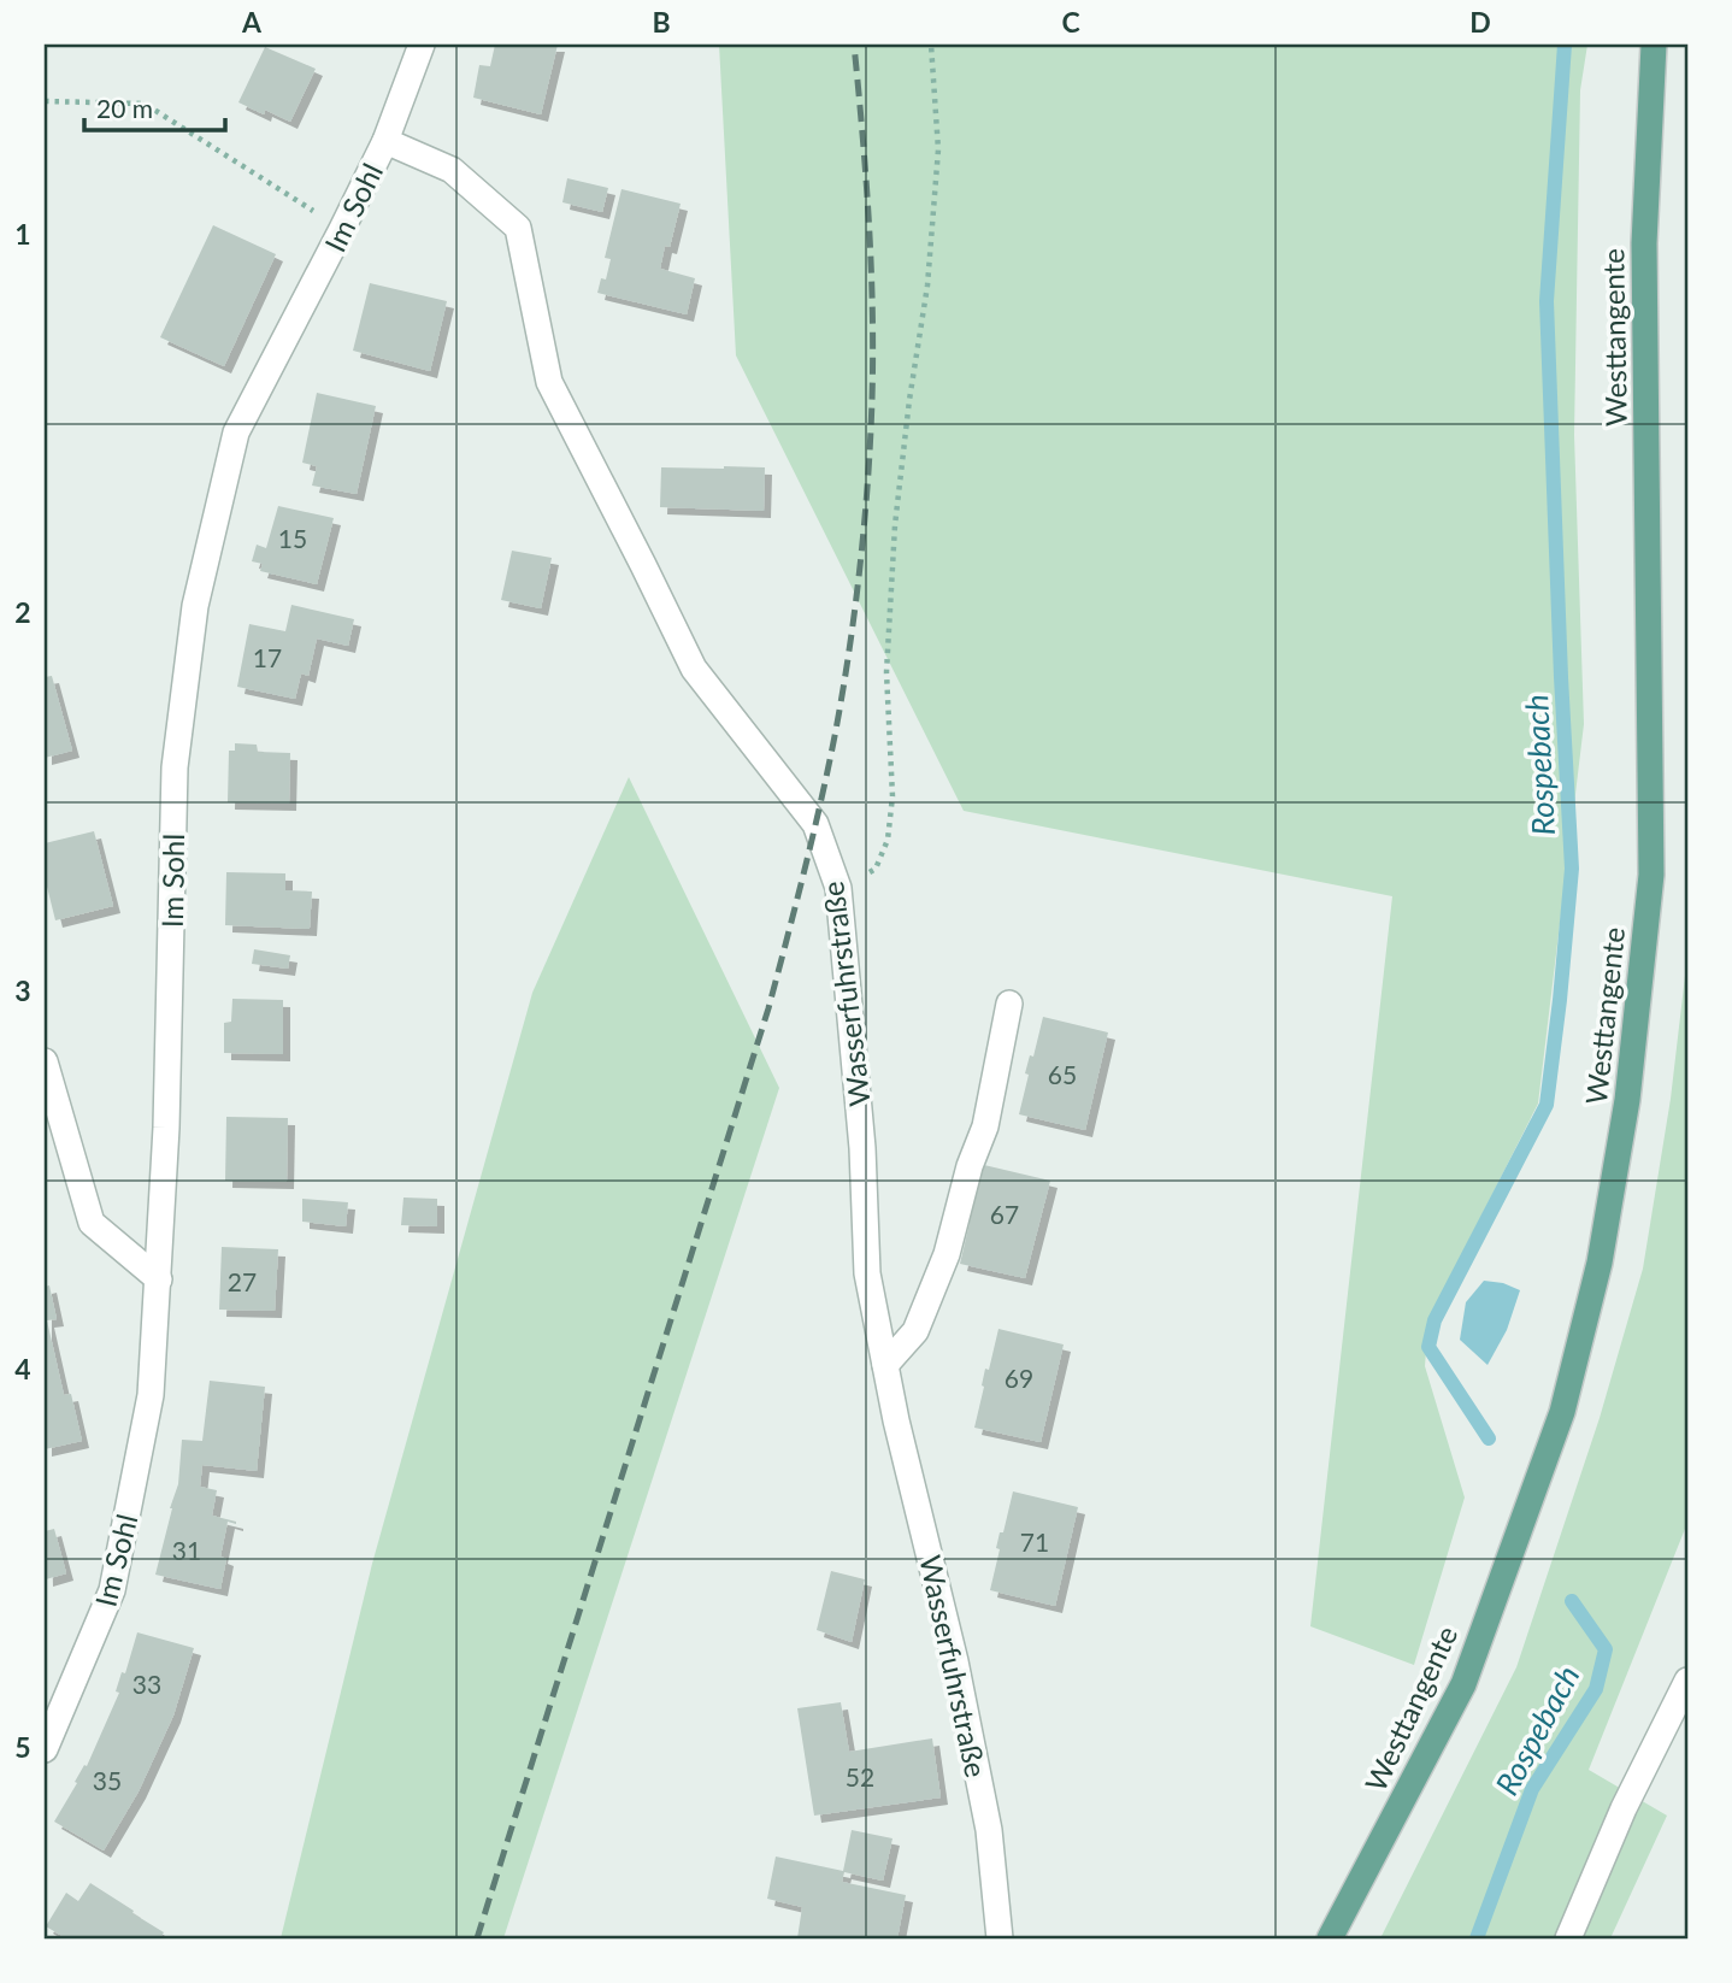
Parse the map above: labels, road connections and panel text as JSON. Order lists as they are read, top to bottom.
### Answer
{
  "streets": {
    "main road": ["Westtangente"],
    "street": ["Im Sohl", "Wasserfuhrstraße"]
  },
  "crossings": [
    ["Im Sohl", "Wasserfuhrstraße"]
  ],
  "water": ["Rospebach"],
  "house_numbers": [
    "15",
    "17",
    "65",
    "67",
    "27",
    "69",
    "71",
    "31",
    "33",
    "52",
    "35"
  ],
  "scale_bar": "20 m",
  "grid": {
    "columns": [
      "A",
      "B",
      "C",
      "D"
    ],
    "rows": [
      "1",
      "2",
      "3",
      "4",
      "5"
    ]
  }
}
